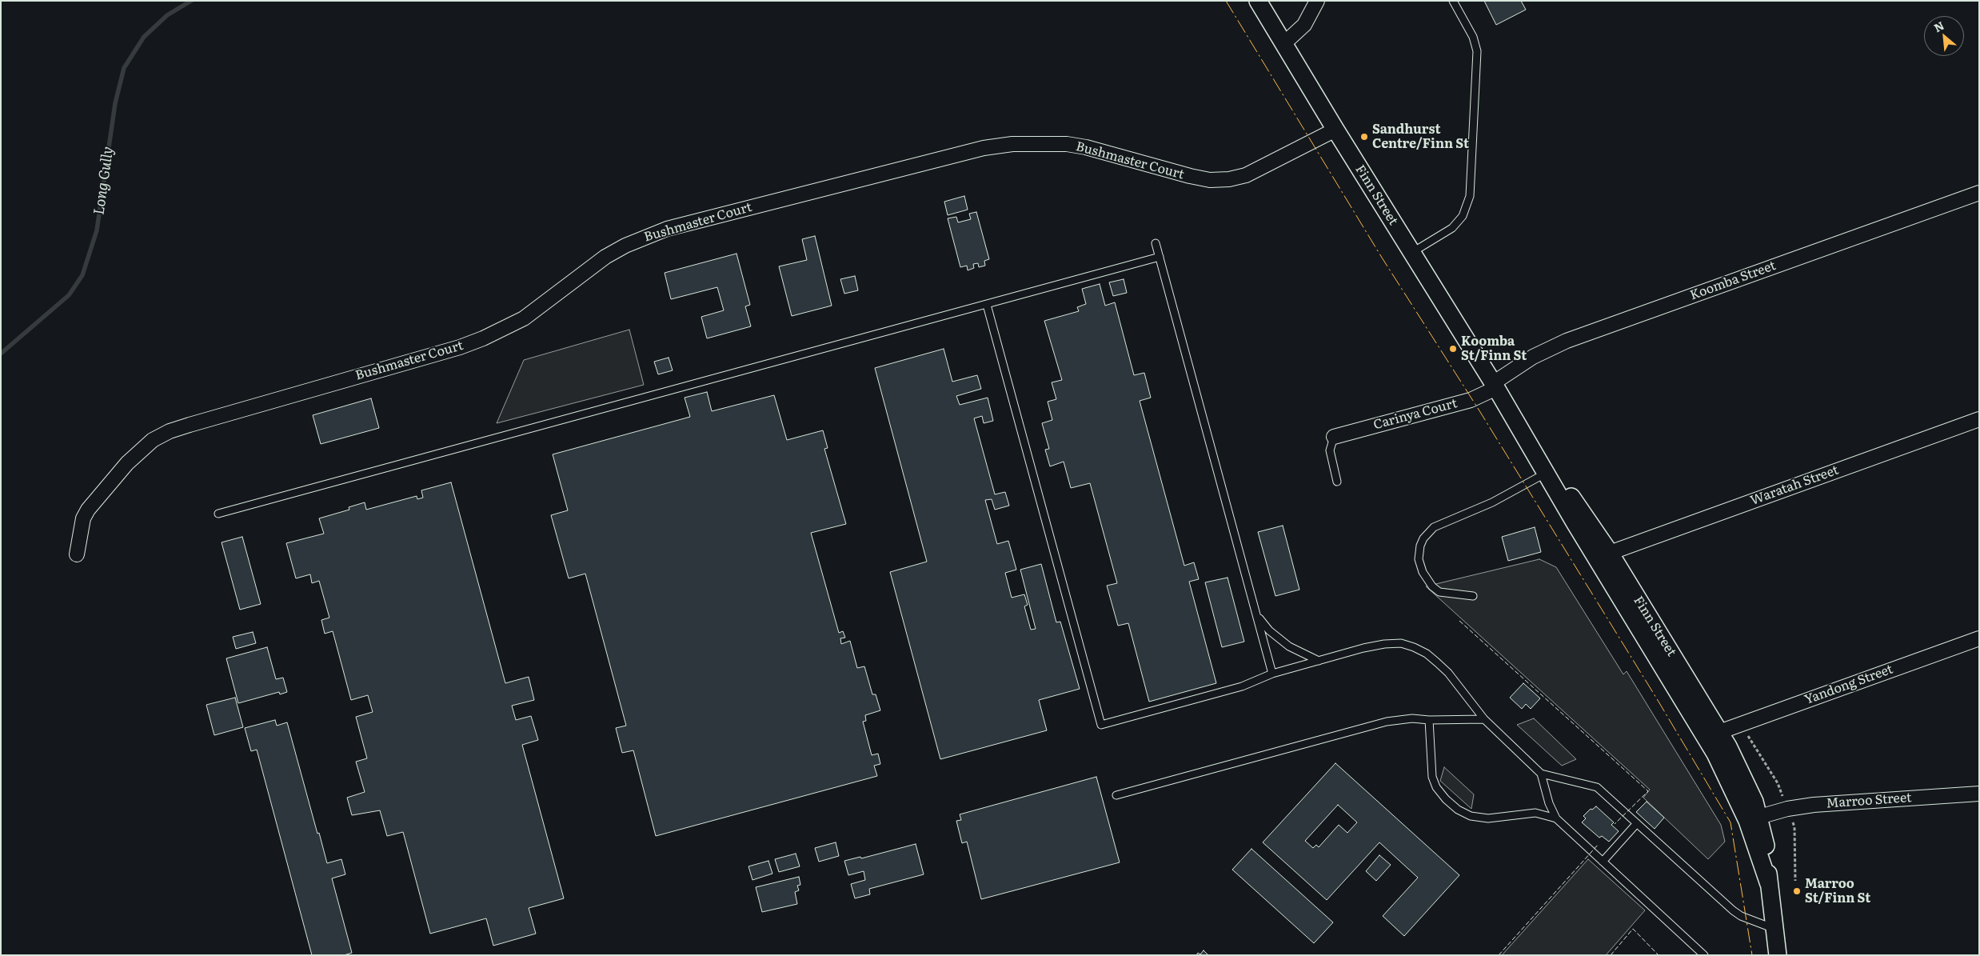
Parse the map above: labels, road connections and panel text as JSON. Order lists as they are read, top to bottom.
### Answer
{
  "streets": {
    "street": [
      "Bushmaster Court",
      "Finn Street",
      "Koomba Street",
      "Carinya Court",
      "Waratah Street",
      "Yandong Street",
      "Marroo Street"
    ]
  },
  "crossings": [
    ["Bushmaster Court", "Finn Street"],
    ["Finn Street", "Koomba Street"],
    ["Finn Street", "Carinya Court"],
    ["Finn Street", "Waratah Street"],
    ["Finn Street", "Yandong Street"],
    ["Finn Street", "Marroo Street"],
    ["Koomba Street", "Carinya Court"]
  ],
  "water": ["Long Gully"],
  "places": ["Sandhurst Centre/Finn St", "Koomba St/Finn St", "Marroo St/Finn St"],
  "north": "top left"
}
